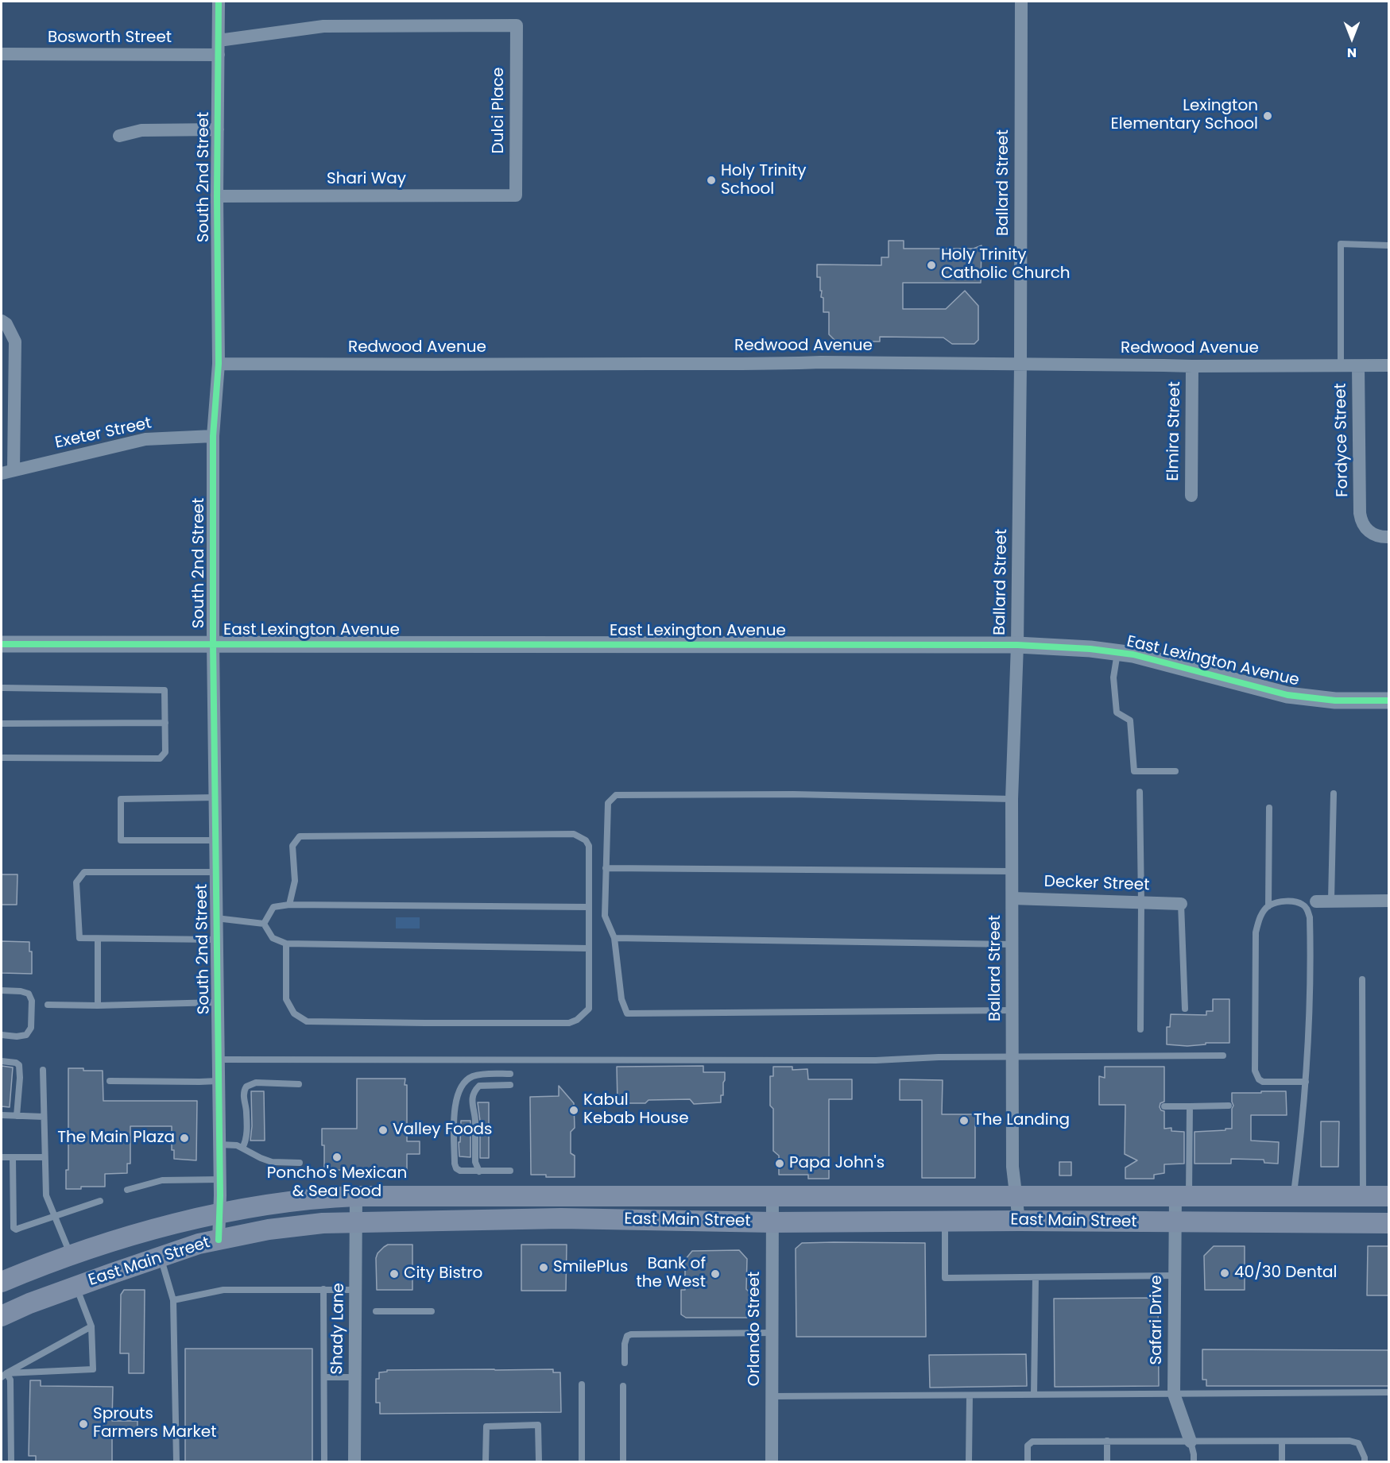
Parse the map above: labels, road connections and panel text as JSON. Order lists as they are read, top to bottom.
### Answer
{
  "streets": {
    "main road": ["East Main Street"],
    "street": [
      "Bosworth Street",
      "Dulci Place",
      "South 2nd Street",
      "Shari Way",
      "Ballard Street",
      "Redwood Avenue",
      "Elmira Street",
      "Exeter Street",
      "Fordyce Street",
      "East Lexington Avenue",
      "Decker Street",
      "Safari Drive",
      "Shady Lane",
      "Orlando Street"
    ]
  },
  "crossings": [
    ["Bosworth Street", "South 2nd Street"],
    ["Dulci Place", "South 2nd Street"],
    ["Dulci Place", "Shari Way"],
    ["South 2nd Street", "Shari Way"],
    ["South 2nd Street", "Redwood Avenue"],
    ["South 2nd Street", "Exeter Street"],
    ["South 2nd Street", "East Lexington Avenue"],
    ["South 2nd Street", "East Main Street"],
    ["Ballard Street", "Redwood Avenue"],
    ["Ballard Street", "East Lexington Avenue"],
    ["Ballard Street", "Decker Street"],
    ["Ballard Street", "East Main Street"],
    ["Redwood Avenue", "Elmira Street"],
    ["Redwood Avenue", "Fordyce Street"],
    ["East Main Street", "Safari Drive"],
    ["East Main Street", "Shady Lane"],
    ["East Main Street", "Orlando Street"]
  ],
  "places": [
    "Lexington Elementary School",
    "Holy Trinity School",
    "Holy Trinity Catholic Church",
    "Kabul Kebab House",
    "The Landing",
    "Valley Foods",
    "The Main Plaza",
    "Poncho's Mexican & Sea Food",
    "Papa John's",
    "SmilePlus",
    "40/30 Dental",
    "City Bistro",
    "Bank of the West",
    "Sprouts Farmers Market"
  ],
  "north": "bottom"
}
